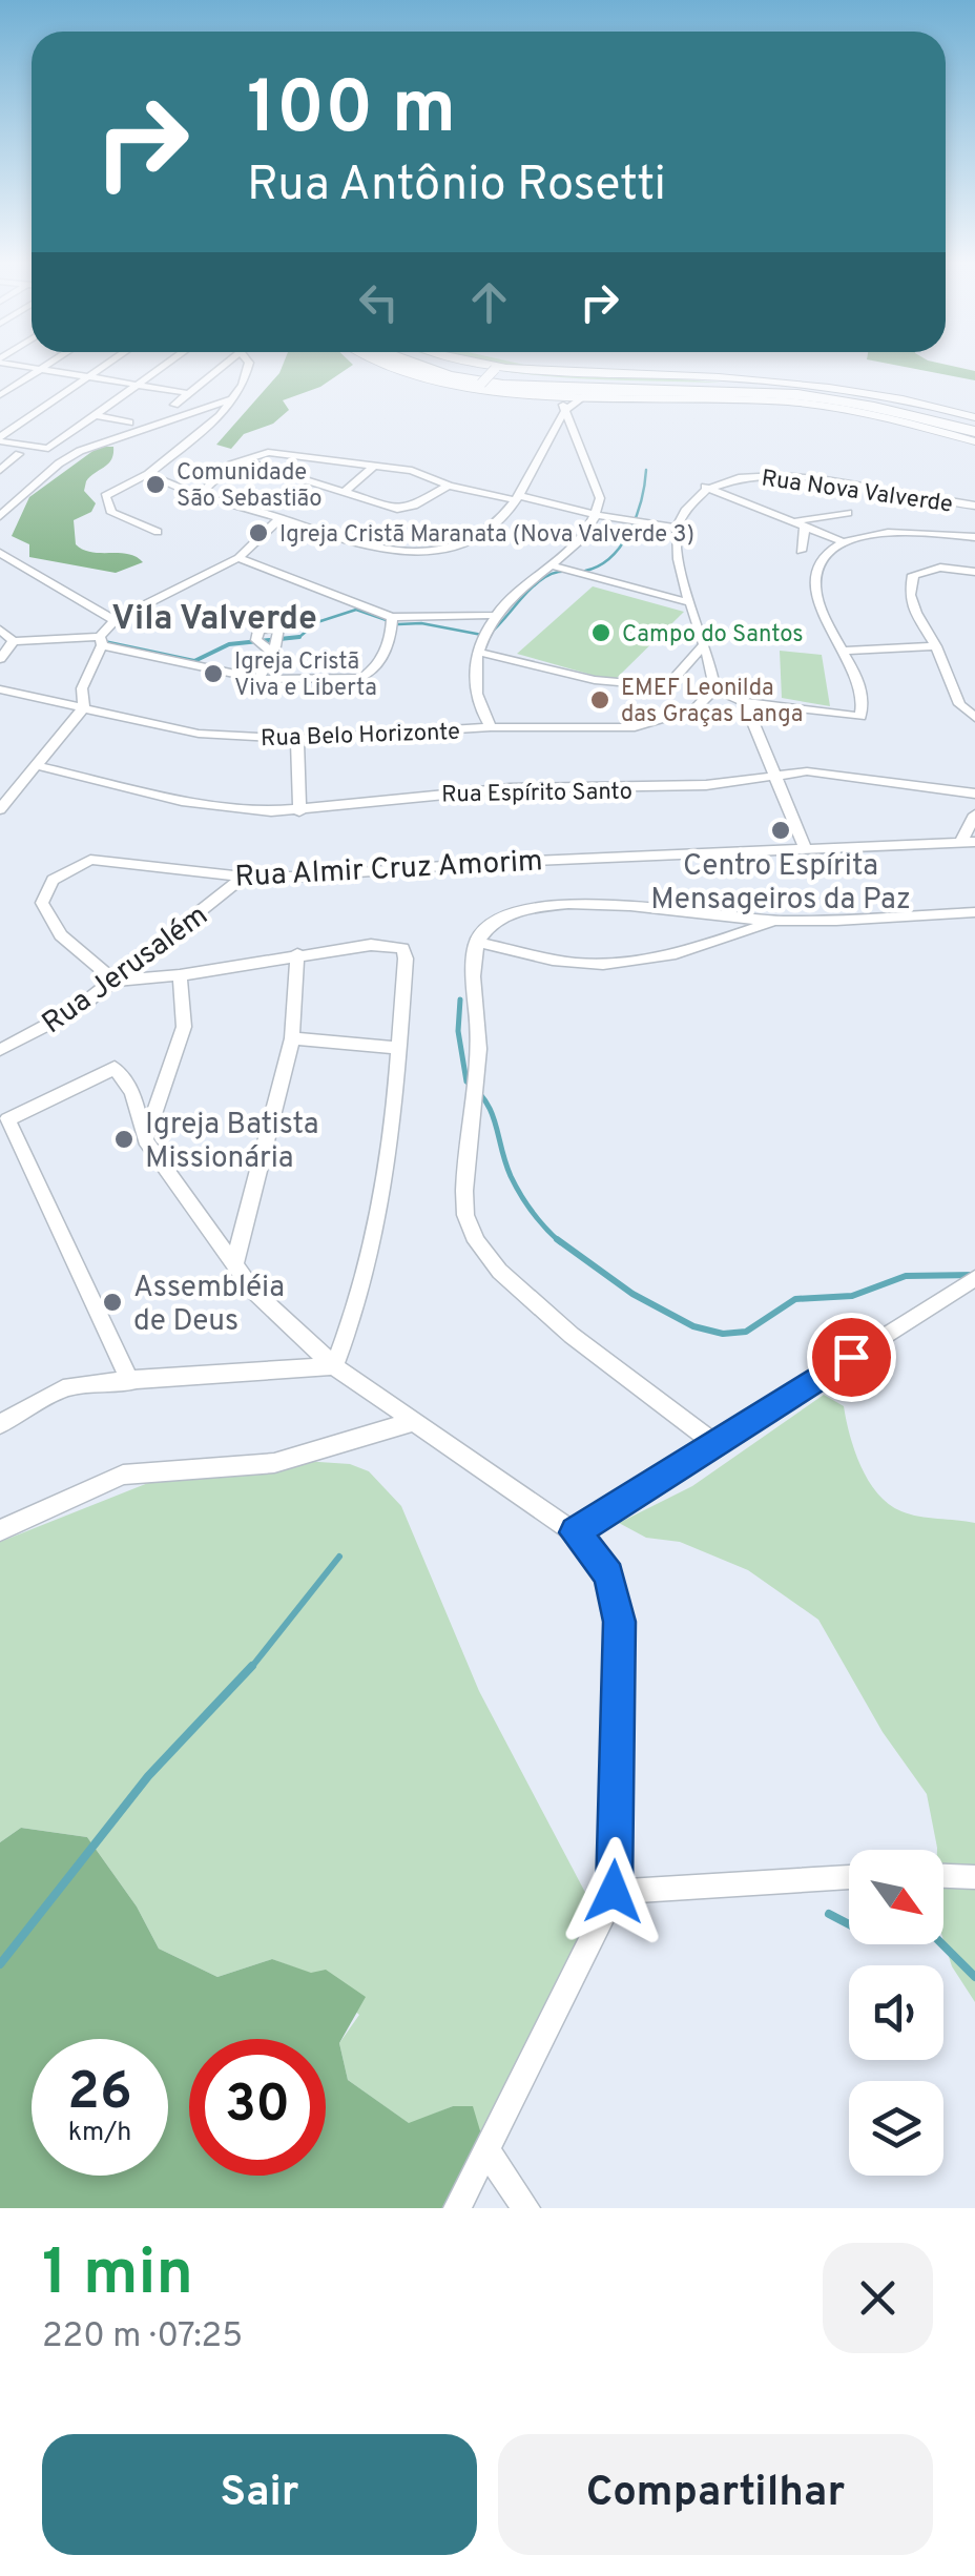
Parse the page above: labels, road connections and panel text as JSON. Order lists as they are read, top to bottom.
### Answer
{
  "streets": {
    "street": [
      "Rua Nova Valverde",
      "Rua Belo Horizonte",
      "Rua Espírito Santo",
      "Rua Almir Cruz Amorim",
      "Rua Jerusalém"
    ]
  },
  "crossings": [
    ["Rua Almir Cruz Amorim", "Rua Jerusalém"]
  ],
  "districts": ["Vila Valverde"],
  "places": [
    "Comunidade São Sebastião",
    "Igreja Cristã Maranata (Nova Valverde 3)",
    "Campo do Santos",
    "Igreja Cristã Viva e Liberta",
    "EMEF Leonilda das Graças Langa",
    "Centro Espírita Mensageiros da Paz",
    "Igreja Batista Missionária",
    "Assembléia de Deus"
  ],
  "north": "bottom right",
  "page": {
    "turn": ["100 m", "Rua Antônio Rosetti"],
    "speed": "26 km/h",
    "limit": "30",
    "heading": ["1 min", "220 m · 07:25"],
    "buttons": ["Sair", "Compartilhar"]
  }
}
